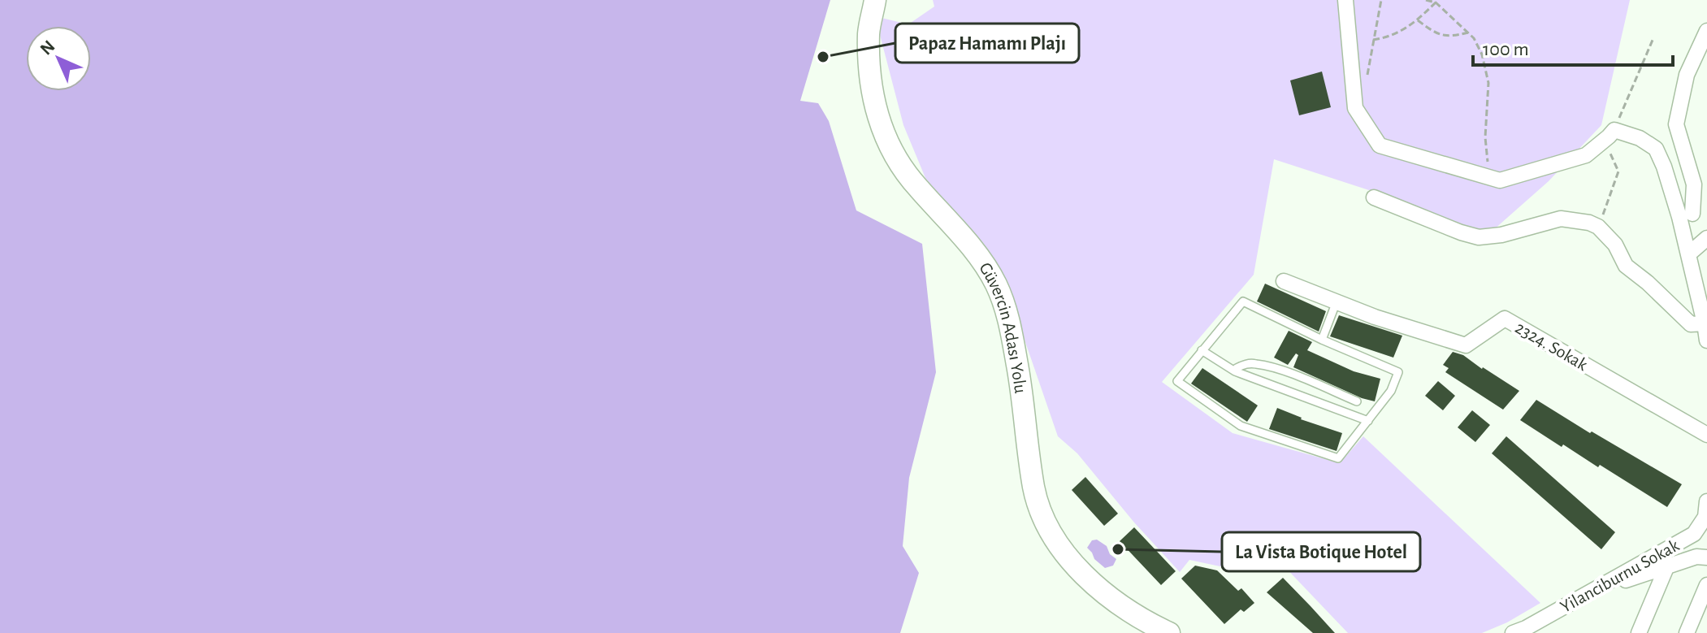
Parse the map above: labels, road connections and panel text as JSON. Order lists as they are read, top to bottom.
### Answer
{
  "streets": {
    "main road": ["Güvercin Adası Yolu"],
    "street": ["2324. Sokak", "Yilanciburnu Sokak"]
  },
  "places": ["Papaz Hamamı Plajı", "La Vista Botique Hotel"],
  "scale_bar": "100 m",
  "north": "top left"
}
